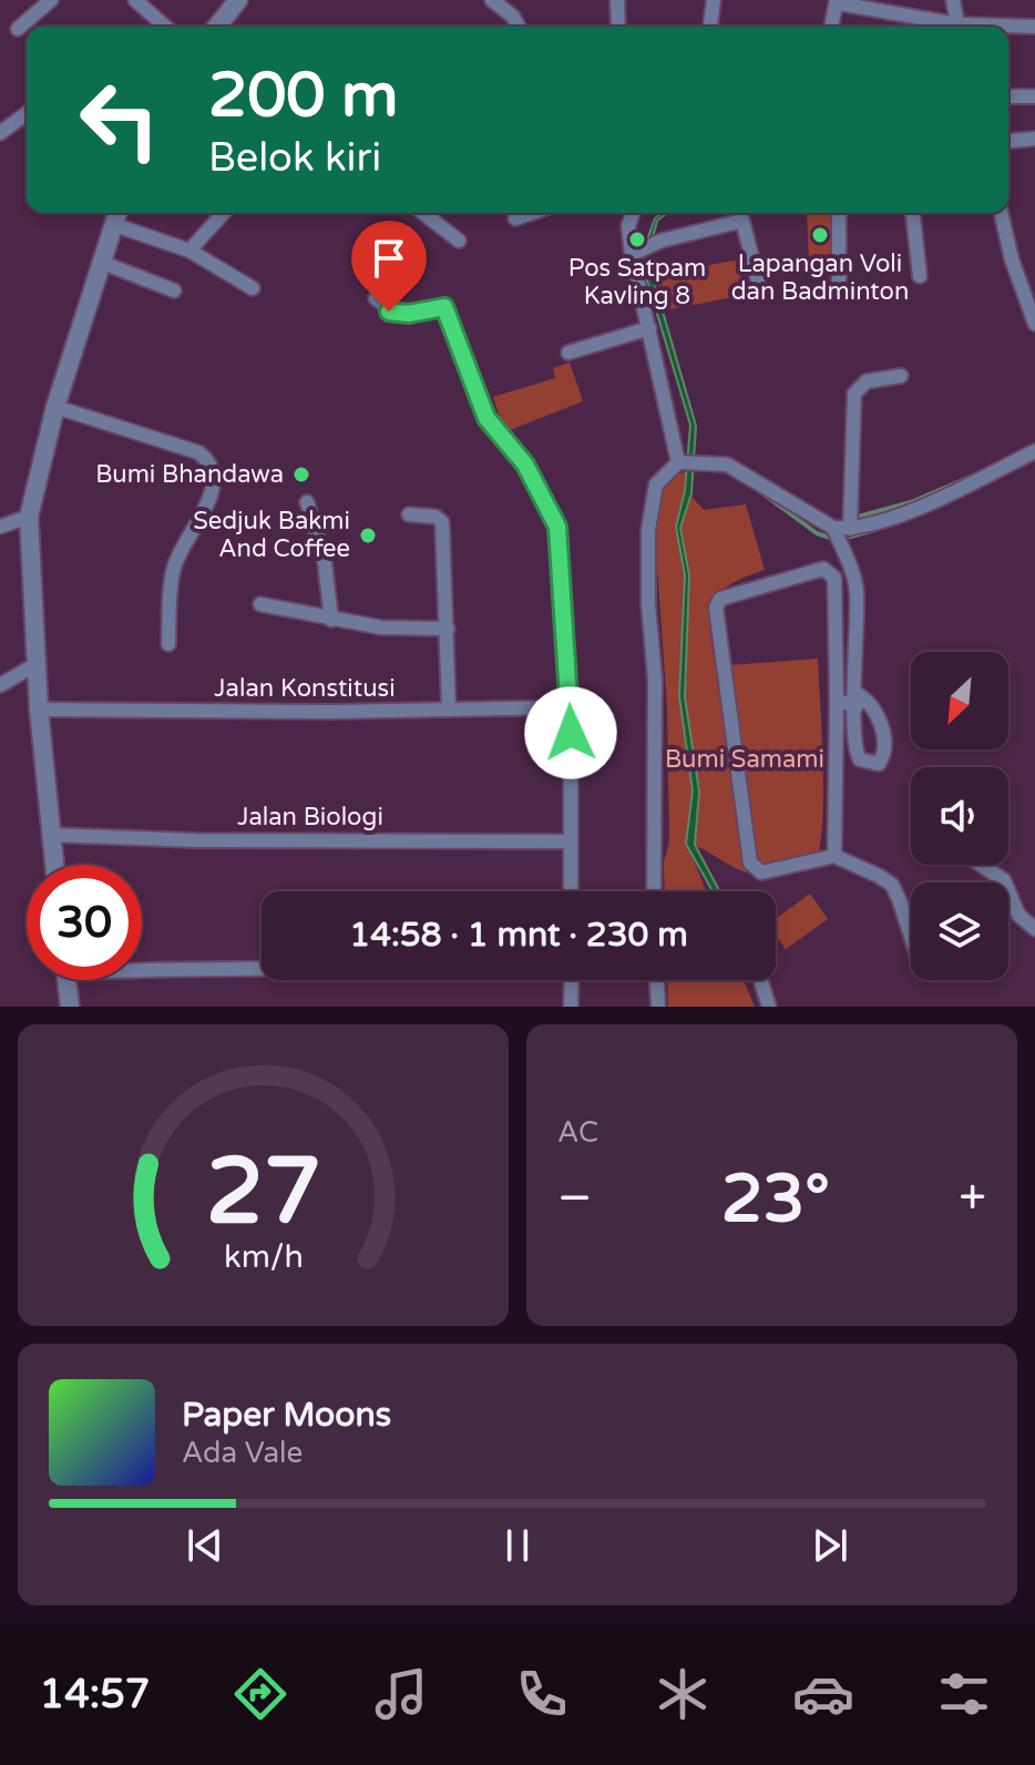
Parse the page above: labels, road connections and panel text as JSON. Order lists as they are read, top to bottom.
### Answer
{
  "streets": {
    "street": ["Jalan Konstitusi", "Jalan Biologi"]
  },
  "parks": ["Bumi Samami"],
  "places": [
    "Lapangan Voli dan Badminton",
    "Pos Satpam Kavling 8",
    "Bumi Bhandawa",
    "Sedjuk Bakmi And Coffee"
  ],
  "north": "bottom left",
  "page": {
    "turn": ["200 m", "Belok kiri"],
    "limit": "30",
    "trip": "14:58 · 1 mnt · 230 m",
    "tile": "AC",
    "heat": ["−", "23°", "+"],
    "song": ["Paper Moons", "Ada Vale"],
    "tabs": "14:57",
    "gauge": ["27", "km/h"]
  }
}
